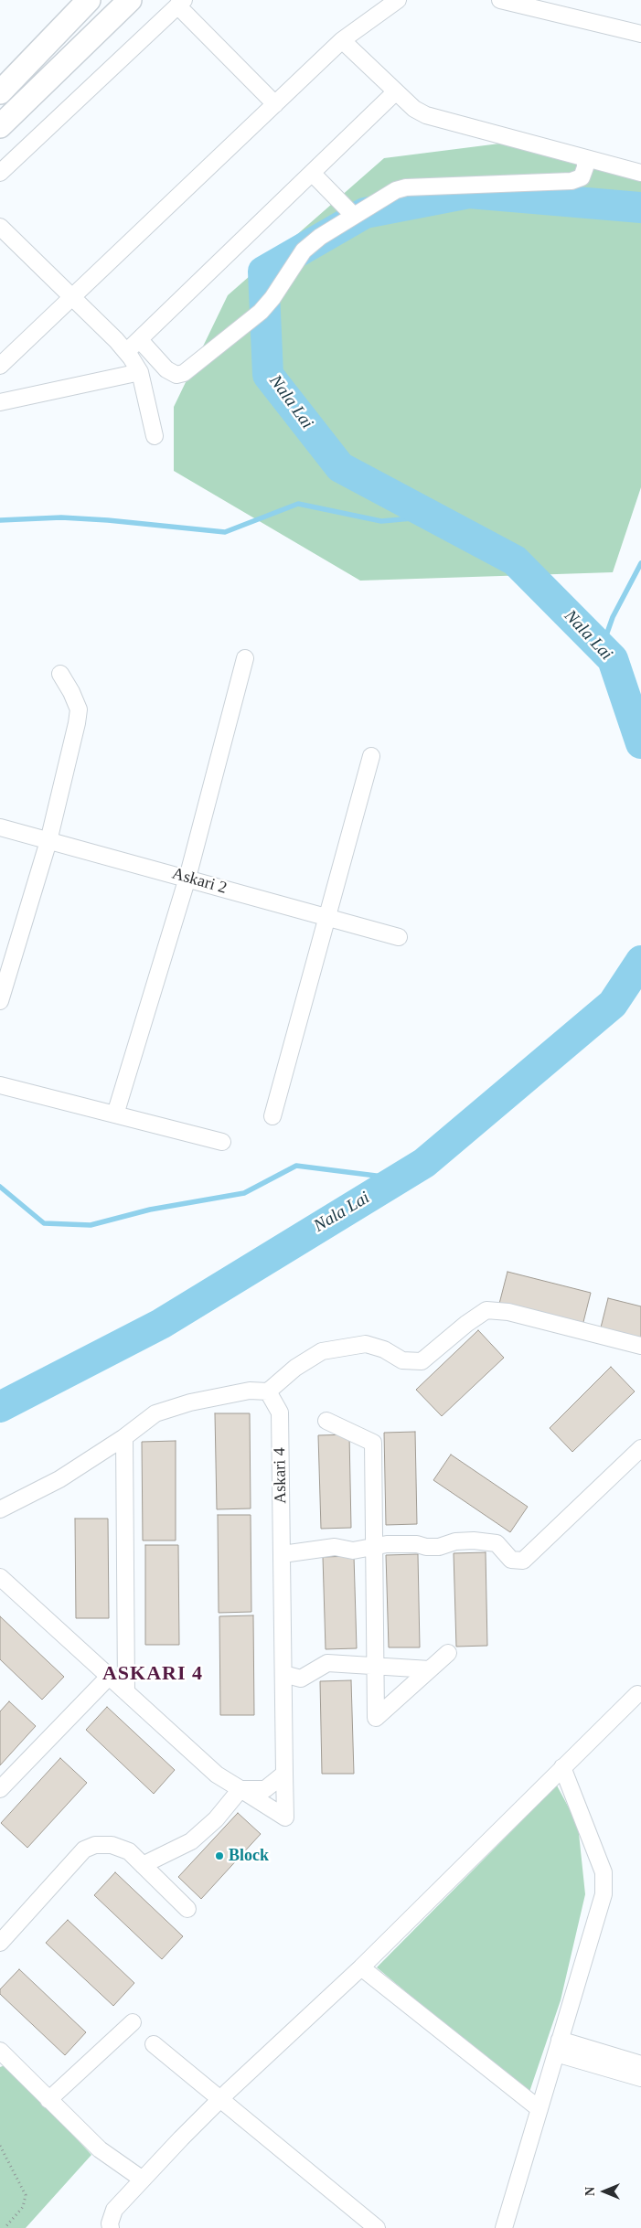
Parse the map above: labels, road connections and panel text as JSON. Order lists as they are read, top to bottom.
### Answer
{
  "streets": {
    "street": ["Askari 2", "Askari 4"]
  },
  "districts": ["ASKARI 4"],
  "water": ["Nala Lai"],
  "places": ["Block"],
  "north": "left"
}
